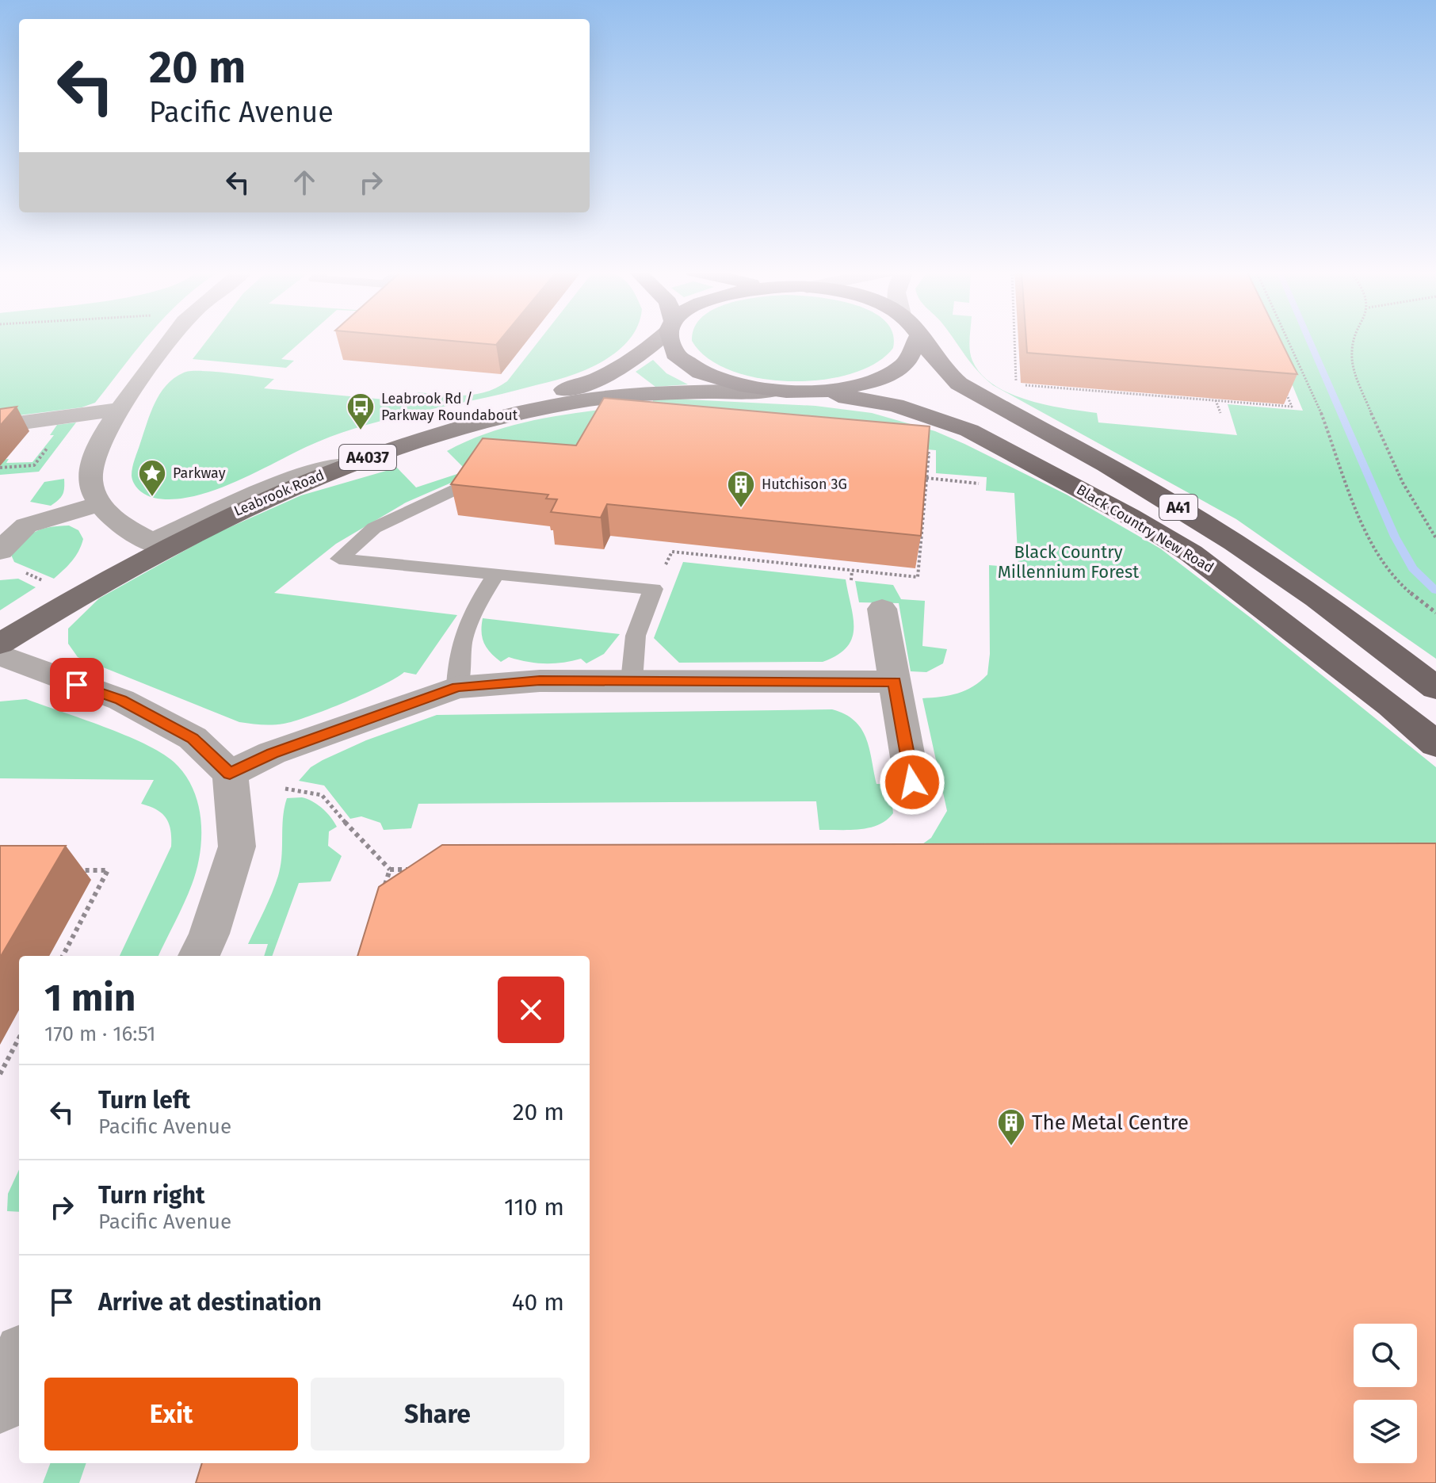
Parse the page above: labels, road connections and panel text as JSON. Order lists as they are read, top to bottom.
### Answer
{
  "streets": {
    "highway": ["A41", "Black Country New Road"],
    "main road": ["A4037", "Leabrook Road"]
  },
  "crossings": [
    ["Leabrook Road", "A41"],
    ["A41", "Black Country New Road"]
  ],
  "parks": ["Black Country Millennium Forest"],
  "places": {
    "bus stop": ["Leabrook Rd / Parkway Roundabout"],
    "place": ["Parkway"],
    "building": ["Hutchison 3G", "The Metal Centre"]
  },
  "page": {
    "turn": ["20 m", "Pacific Avenue"],
    "heading": ["1 min", "170 m · 16:51"],
    "list": [
      {
        "name": "Turn left",
        "note": "Pacific Avenue",
        "value": "20 m"
      },
      {
        "name": "Turn right",
        "note": "Pacific Avenue",
        "value": "110 m"
      },
      {
        "name": "Arrive at destination",
        "value": "40 m"
      }
    ],
    "buttons": ["Exit", "Share"]
  }
}
